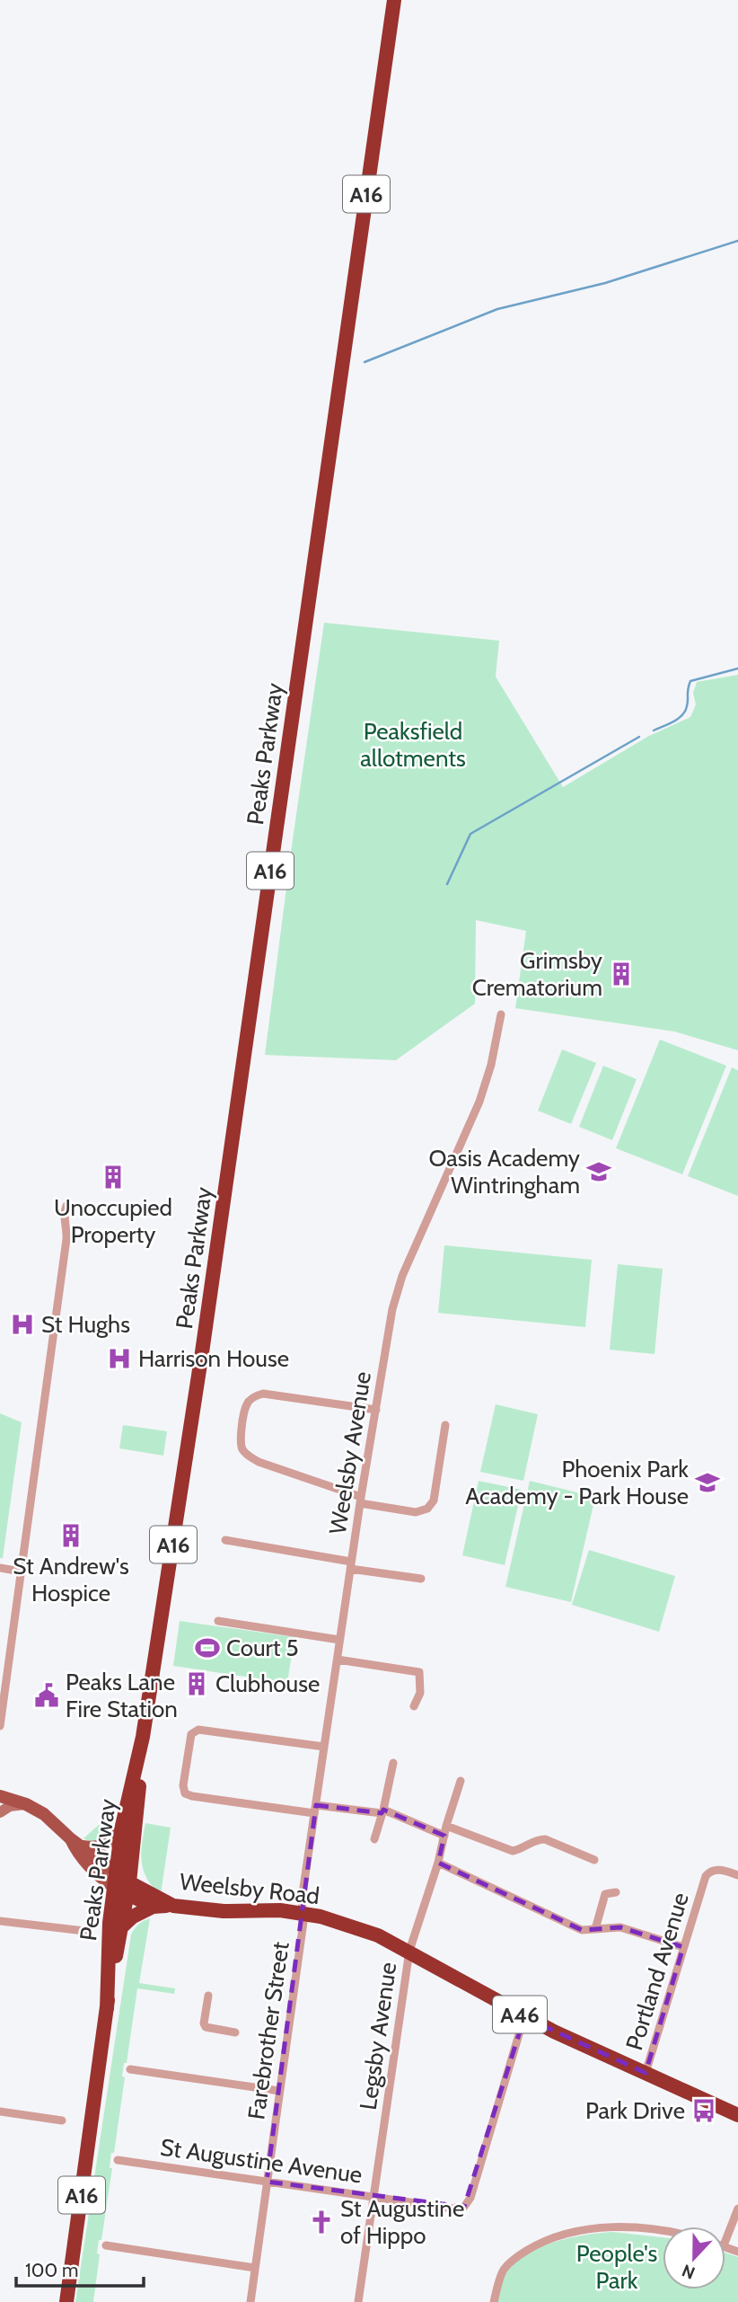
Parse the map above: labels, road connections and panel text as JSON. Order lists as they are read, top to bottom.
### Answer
{
  "streets": {
    "highway": [
      "A16",
      "Peaks Parkway",
      "Weelsby Road",
      "A46"
    ],
    "street": [
      "Weelsby Avenue",
      "Portland Avenue",
      "Farebrother Street",
      "Legsby Avenue",
      "St Augustine Avenue"
    ]
  },
  "crossings": [
    ["Peaks Parkway", "Weelsby Road"],
    ["Peaks Parkway", "A46"],
    ["Weelsby Avenue", "Weelsby Road"],
    ["Weelsby Avenue", "Farebrother Street"],
    ["Weelsby Road", "Portland Avenue"],
    ["Weelsby Road", "A46"],
    ["Weelsby Road", "Farebrother Street"],
    ["Weelsby Road", "Legsby Avenue"],
    ["Weelsby Road", "St Augustine Avenue"],
    ["Farebrother Street", "St Augustine Avenue"],
    ["Legsby Avenue", "St Augustine Avenue"]
  ],
  "parks": ["Peaksfield allotments", "People's Park"],
  "places": {
    "building": [
      "Grimsby Crematorium",
      "Unoccupied Property",
      "St Andrew's Hospice",
      "Clubhouse"
    ],
    "school or university": ["Oasis Academy Wintringham", "Phoenix Park Academy - Park House"],
    "hospital": ["St Hughs", "Harrison House"],
    "sports": ["Court 5"],
    "public building": ["Peaks Lane Fire Station"],
    "bus stop": ["Park Drive"],
    "church": ["St Augustine of Hippo"]
  },
  "scale_bar": "100 m",
  "north": "bottom"
}
